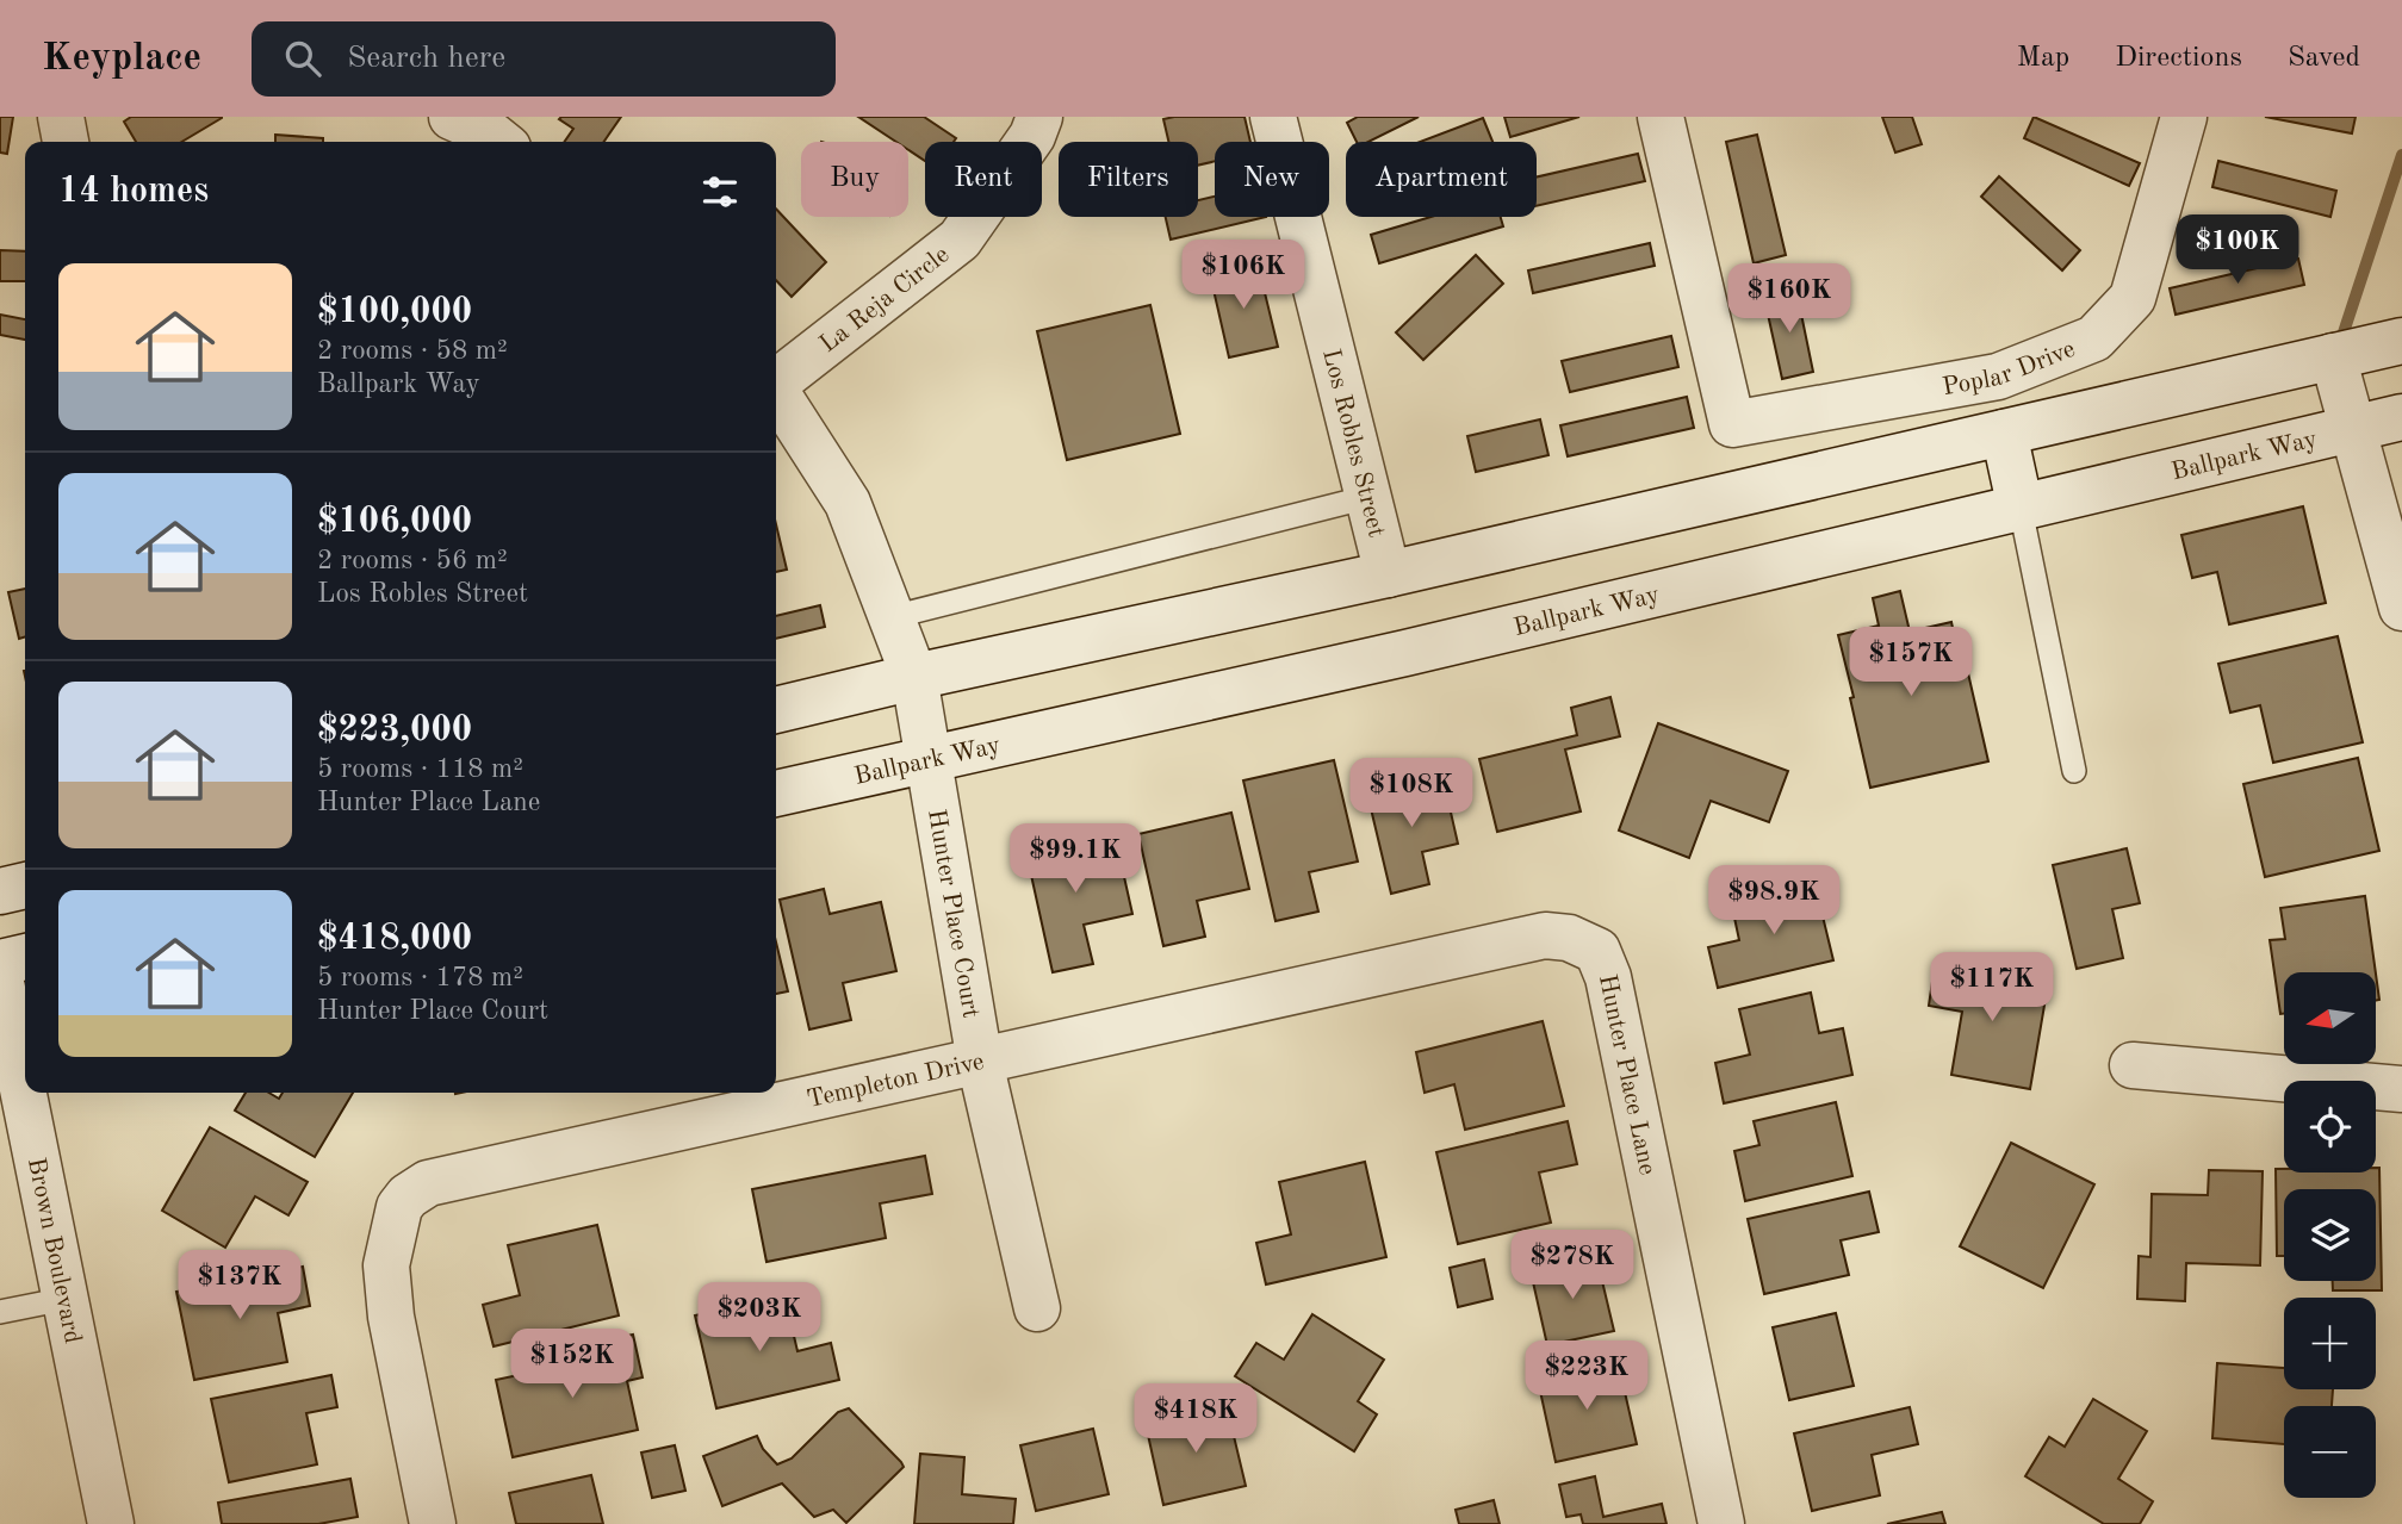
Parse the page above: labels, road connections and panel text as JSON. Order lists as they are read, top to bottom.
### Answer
{
  "streets": {
    "street": [
      "La Reja Circle",
      "Poplar Drive",
      "Los Robles Street",
      "Ballpark Way",
      "Hunter Place Court",
      "Hunter Place Lane",
      "Templeton Drive",
      "Brown Boulevard"
    ]
  },
  "crossings": [
    ["Ballpark Way", "Hunter Place Court"],
    ["Hunter Place Court", "Templeton Drive"],
    ["Hunter Place Lane", "Templeton Drive"]
  ],
  "north": "left",
  "page": {
    "header": "Keyplace",
    "search": "Search here",
    "nav": ["Map", "Directions", "Saved"],
    "chip": [
      "Buy",
      "Rent",
      "Filters",
      "New",
      "Apartment"
    ],
    "heading": "14 homes",
    "price": [
      "$100K",
      "$106K",
      "$160K",
      "$157K",
      "$108K",
      "$99.1K",
      "$98.9K",
      "$117K",
      "$278K",
      "$137K",
      "$203K",
      "$152K",
      "$223K",
      "$418K"
    ],
    "list": [
      {
        "name": "$100,000",
        "note": "2 rooms · 58 m² · Ballpark Way"
      },
      {
        "name": "$106,000",
        "note": "2 rooms · 56 m² · Los Robles Street"
      },
      {
        "name": "$223,000",
        "note": "5 rooms · 118 m² · Hunter Place Lane"
      },
      {
        "name": "$418,000",
        "note": "5 rooms · 178 m² · Hunter Place Court"
      }
    ],
    "map_buttons": ["+", "−"]
  }
}
